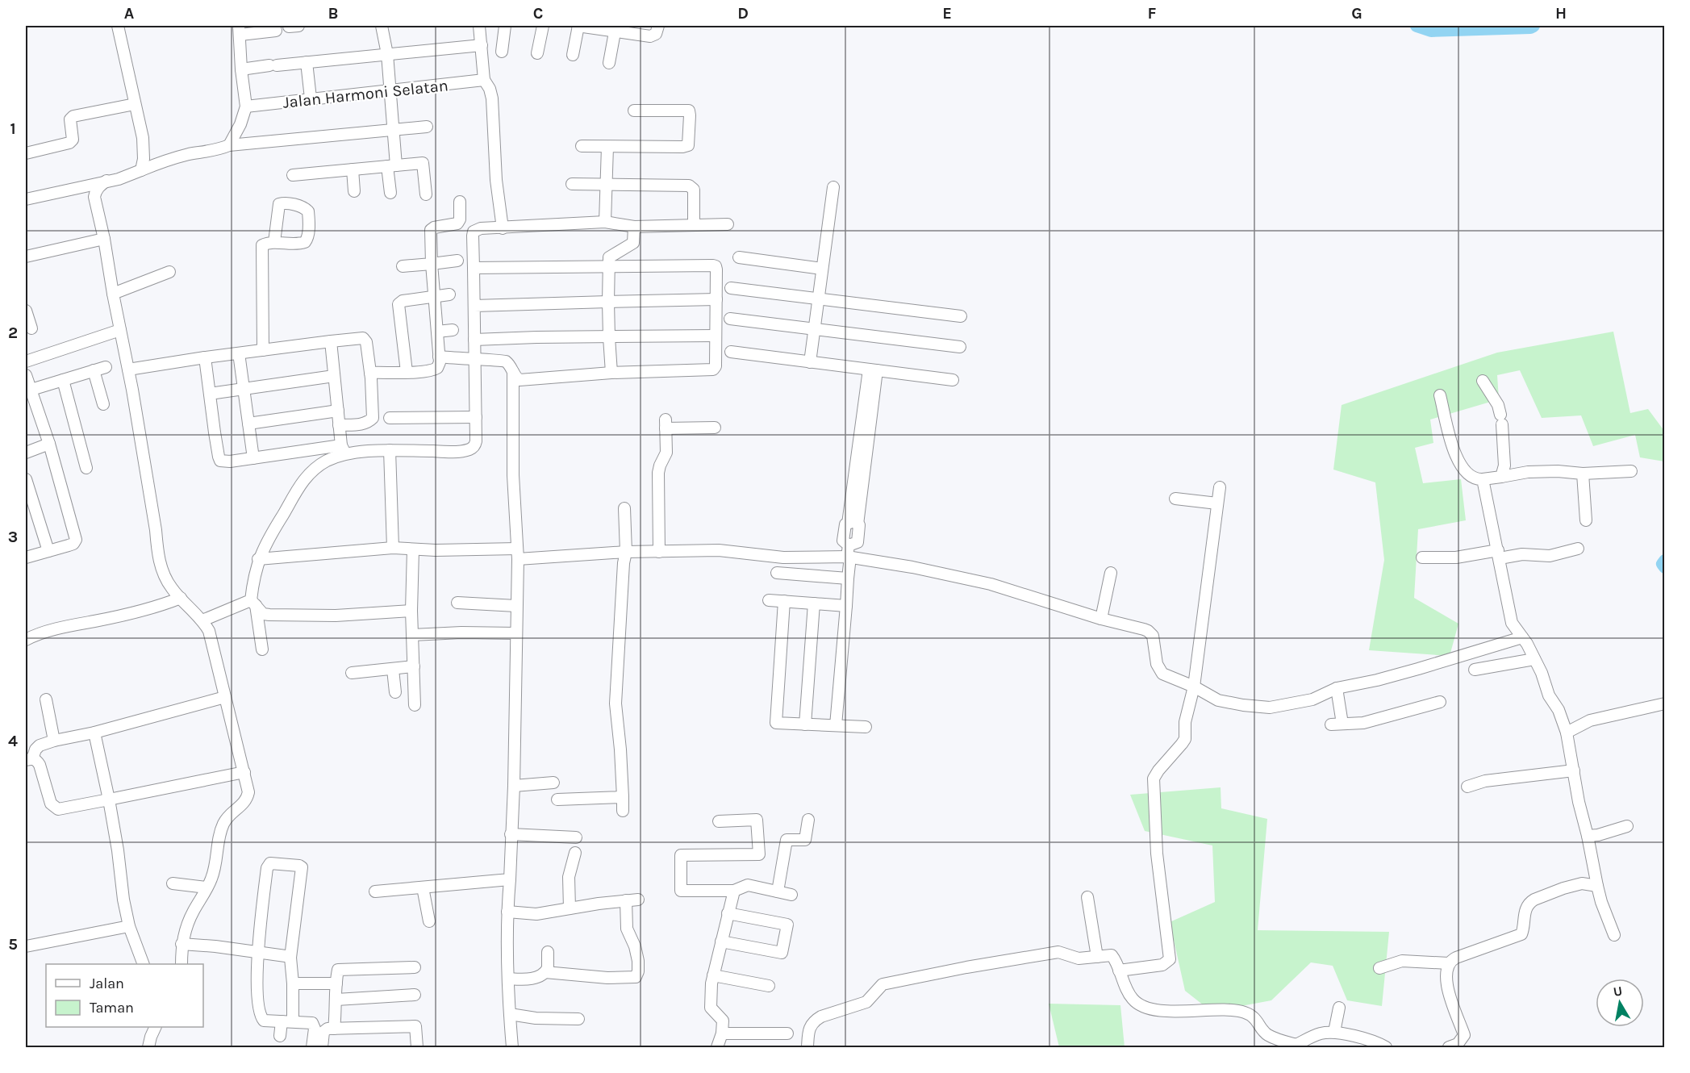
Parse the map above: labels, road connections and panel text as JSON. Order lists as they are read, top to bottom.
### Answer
{
  "streets": {
    "street": ["Jalan Harmoni Selatan"]
  },
  "legend": ["Jalan", "Taman"],
  "north": "top",
  "grid": {
    "columns": [
      "A",
      "B",
      "C",
      "D",
      "E",
      "F",
      "G",
      "H"
    ],
    "rows": [
      "1",
      "2",
      "3",
      "4",
      "5"
    ]
  }
}
